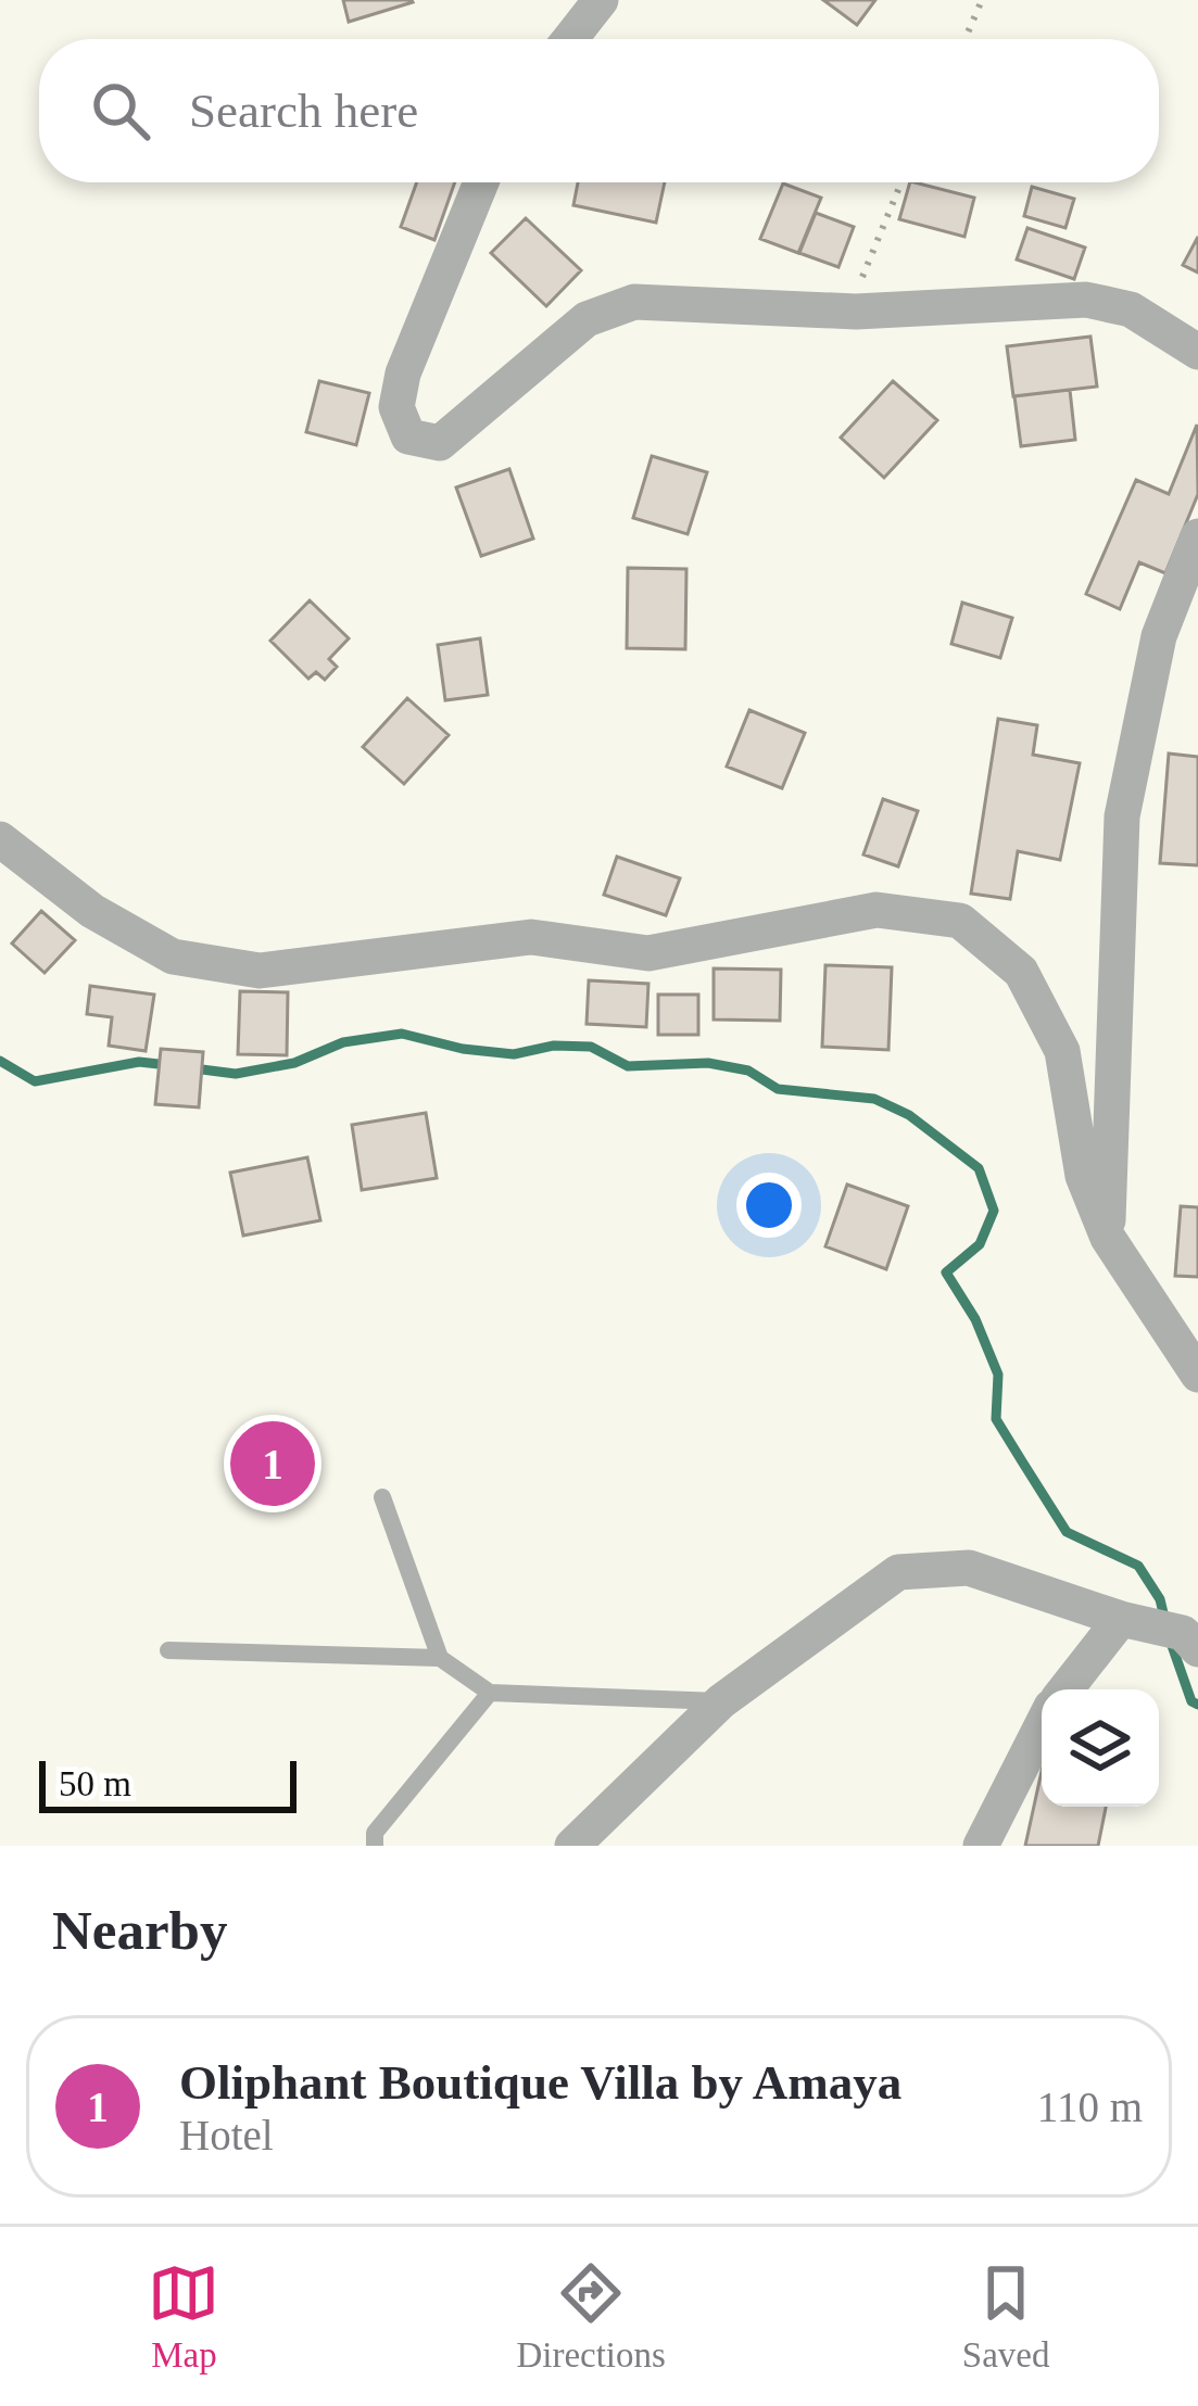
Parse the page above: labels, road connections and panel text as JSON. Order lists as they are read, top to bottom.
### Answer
{
  "scale_bar": "50 m",
  "page": {
    "search": "Search here",
    "pins": "1",
    "scale": "50 m",
    "heading": "Nearby",
    "list": [
      {
        "mark": "1",
        "name": "Oliphant Boutique Villa by Amaya",
        "note": "Hotel",
        "value": "110 m"
      }
    ],
    "nav": ["Map", "Directions", "Saved"]
  }
}
